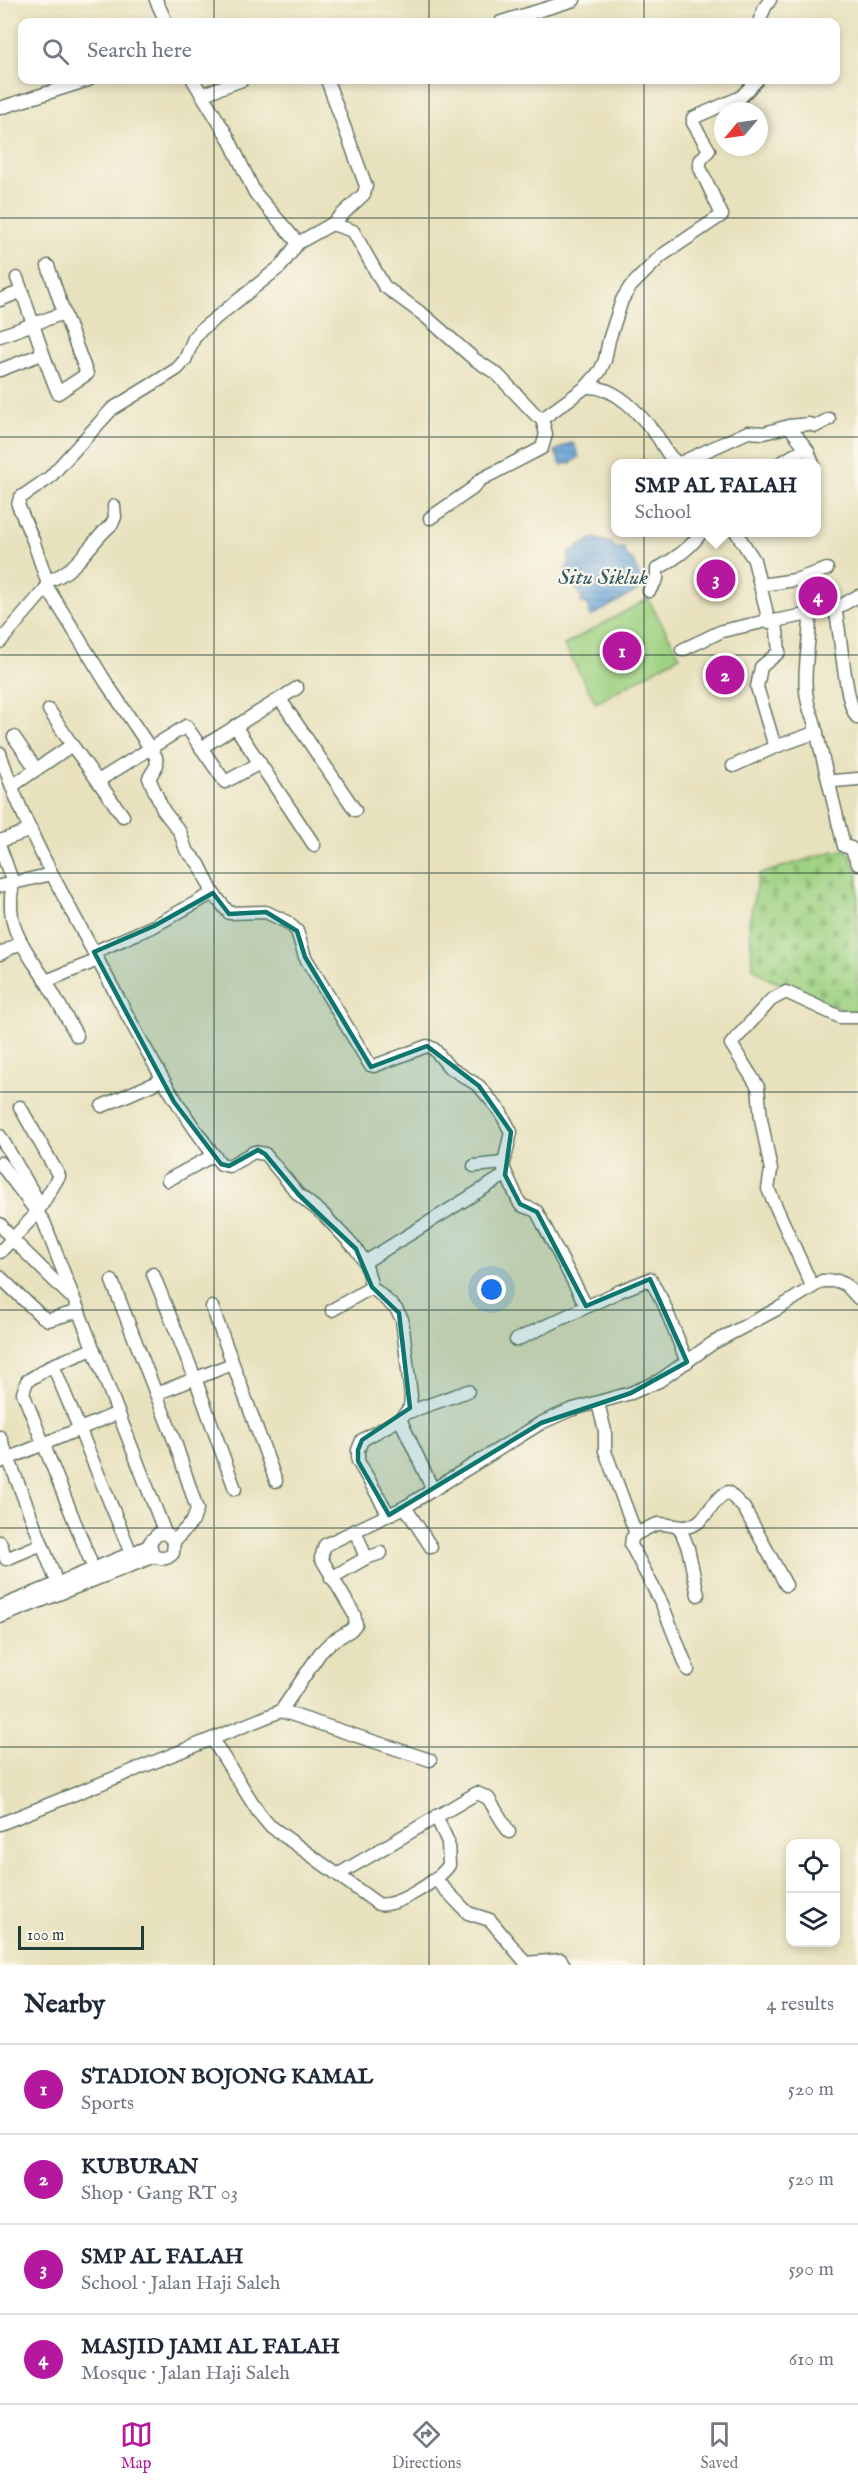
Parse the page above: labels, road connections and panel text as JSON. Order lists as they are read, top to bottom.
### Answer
{
  "water": ["Situ Sikluk"],
  "scale_bar": "100 m",
  "north": "bottom left",
  "page": {
    "search": "Search here",
    "popup": ["SMP AL FALAH", "School"],
    "pins": [
      "3",
      "4",
      "1",
      "2"
    ],
    "scale": "100 m",
    "heading": ["Nearby", "4 results"],
    "list": [
      {
        "mark": "1",
        "name": "STADION BOJONG KAMAL",
        "note": "Sports",
        "value": "520 m"
      },
      {
        "mark": "2",
        "name": "KUBURAN",
        "note": "Shop · Gang RT 03",
        "value": "520 m"
      },
      {
        "mark": "3",
        "name": "SMP AL FALAH",
        "note": "School · Jalan Haji Saleh",
        "value": "590 m"
      },
      {
        "mark": "4",
        "name": "MASJID JAMI AL FALAH",
        "note": "Mosque · Jalan Haji Saleh",
        "value": "610 m"
      }
    ],
    "nav": ["Map", "Directions", "Saved"]
  }
}
